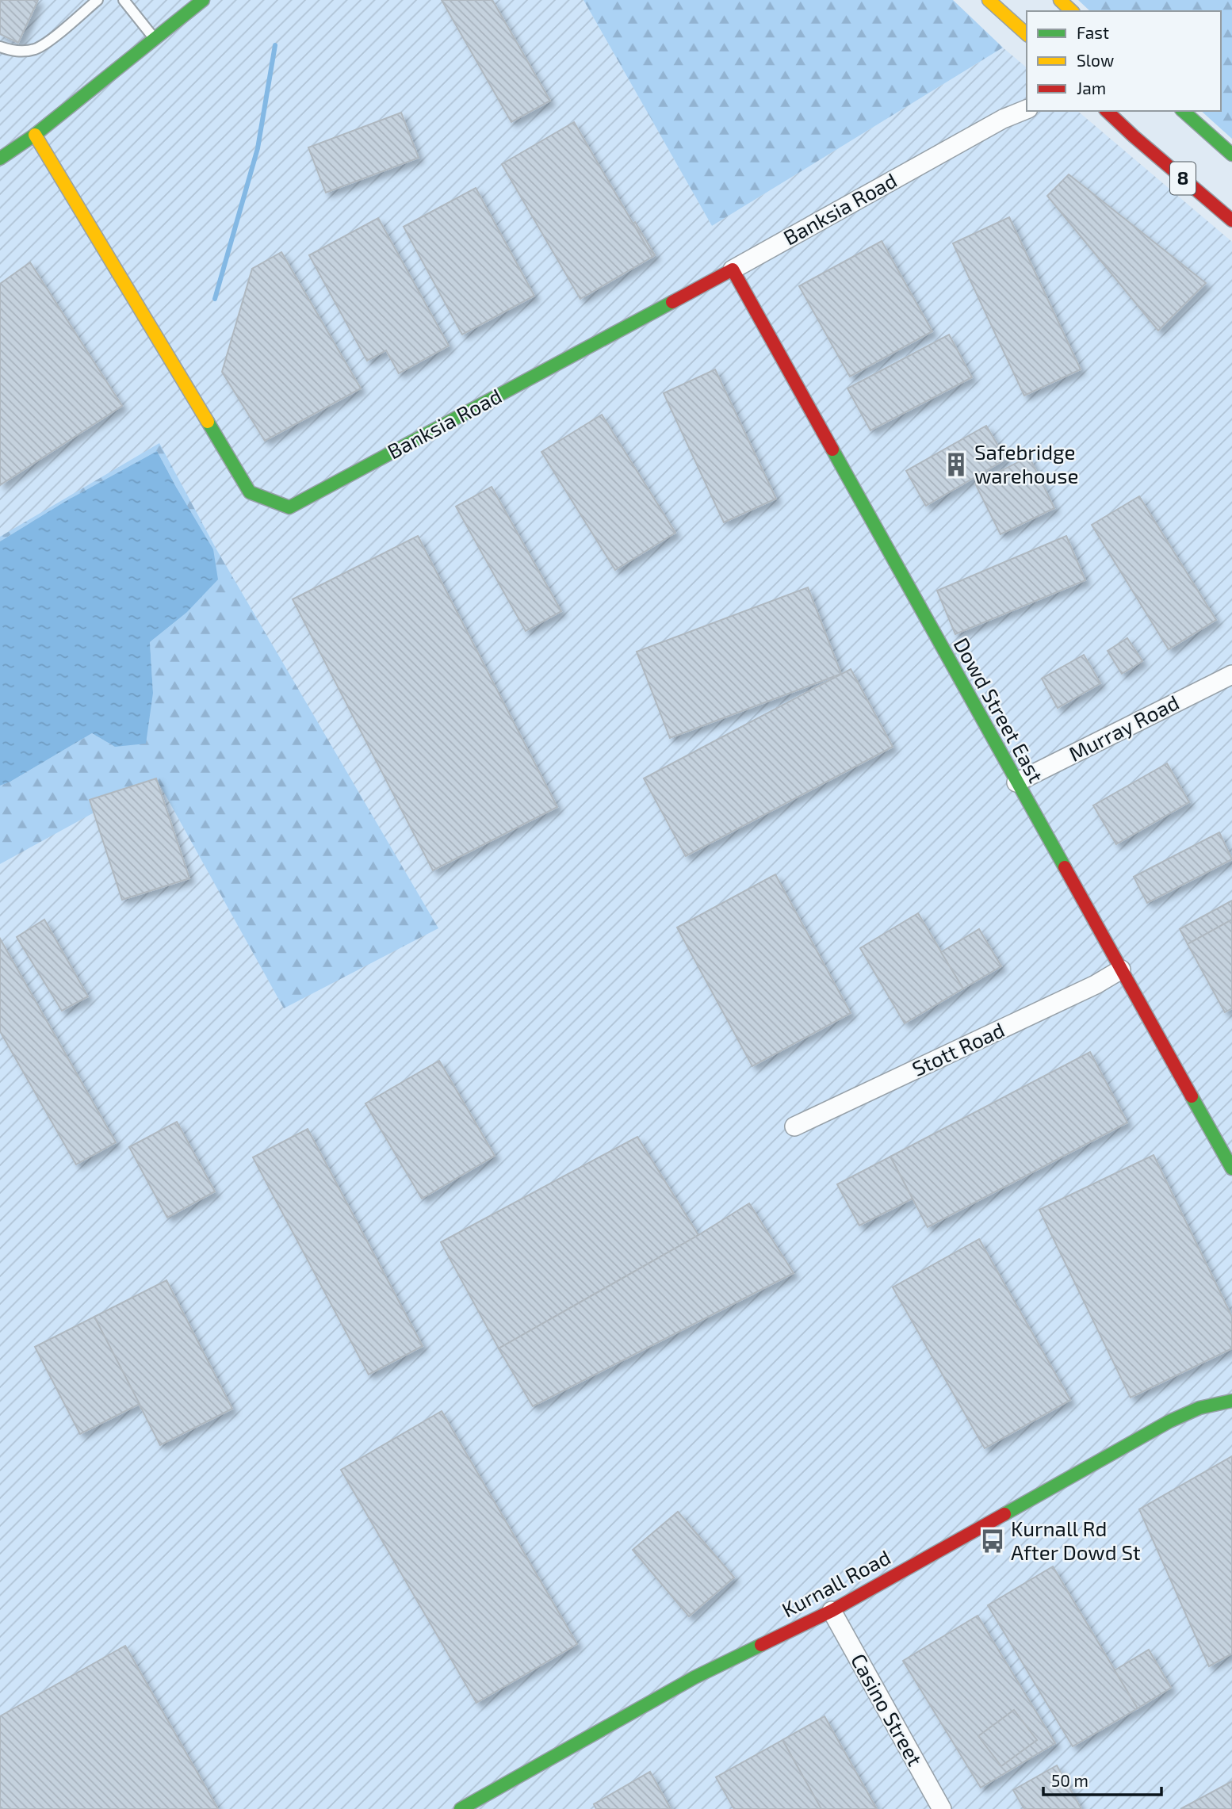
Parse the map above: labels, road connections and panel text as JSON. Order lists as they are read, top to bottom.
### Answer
{
  "streets": {
    "main road": [
      "8",
      "Banksia Road",
      "Dowd Street East",
      "Kurnall Road"
    ],
    "street": ["Murray Road", "Stott Road", "Casino Street"]
  },
  "crossings": [
    ["Banksia Road", "Dowd Street East"],
    ["Dowd Street East", "Murray Road"],
    ["Dowd Street East", "Stott Road"],
    ["Kurnall Road", "Casino Street"]
  ],
  "places": {
    "building": ["Safebridge warehouse"],
    "bus stop": ["Kurnall Rd After Dowd St"]
  },
  "legend": ["Fast", "Slow", "Jam"],
  "scale_bar": "50 m"
}
